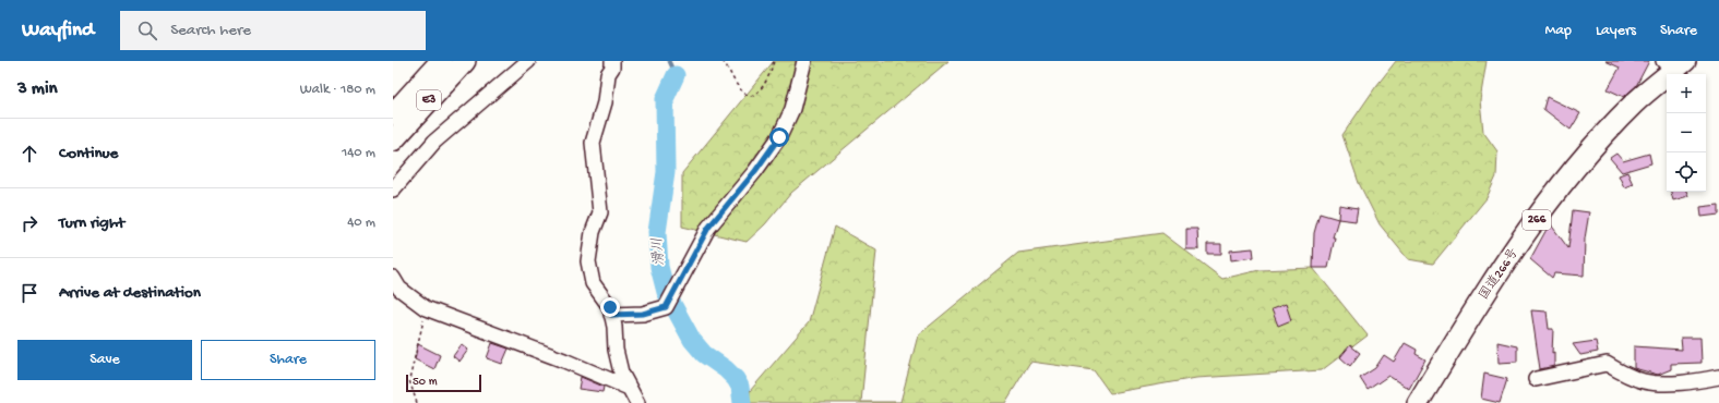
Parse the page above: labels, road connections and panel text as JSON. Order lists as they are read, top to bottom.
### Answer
{
  "streets": {
    "highway": ["E3", "266", "国道266号"]
  },
  "water": ["滑川"],
  "scale_bar": "50 m",
  "page": {
    "header": "Wayfind",
    "search": "Search here",
    "nav": ["Map", "Layers", "Share"],
    "heading": ["3 min", "Walk · 180 m"],
    "map_buttons": ["+", "−"],
    "list": [
      ["Continue", "140 m"],
      ["Turn right", "40 m"],
      "Arrive at destination"
    ],
    "buttons": ["Save", "Share"],
    "scale": "50 m"
  }
}
